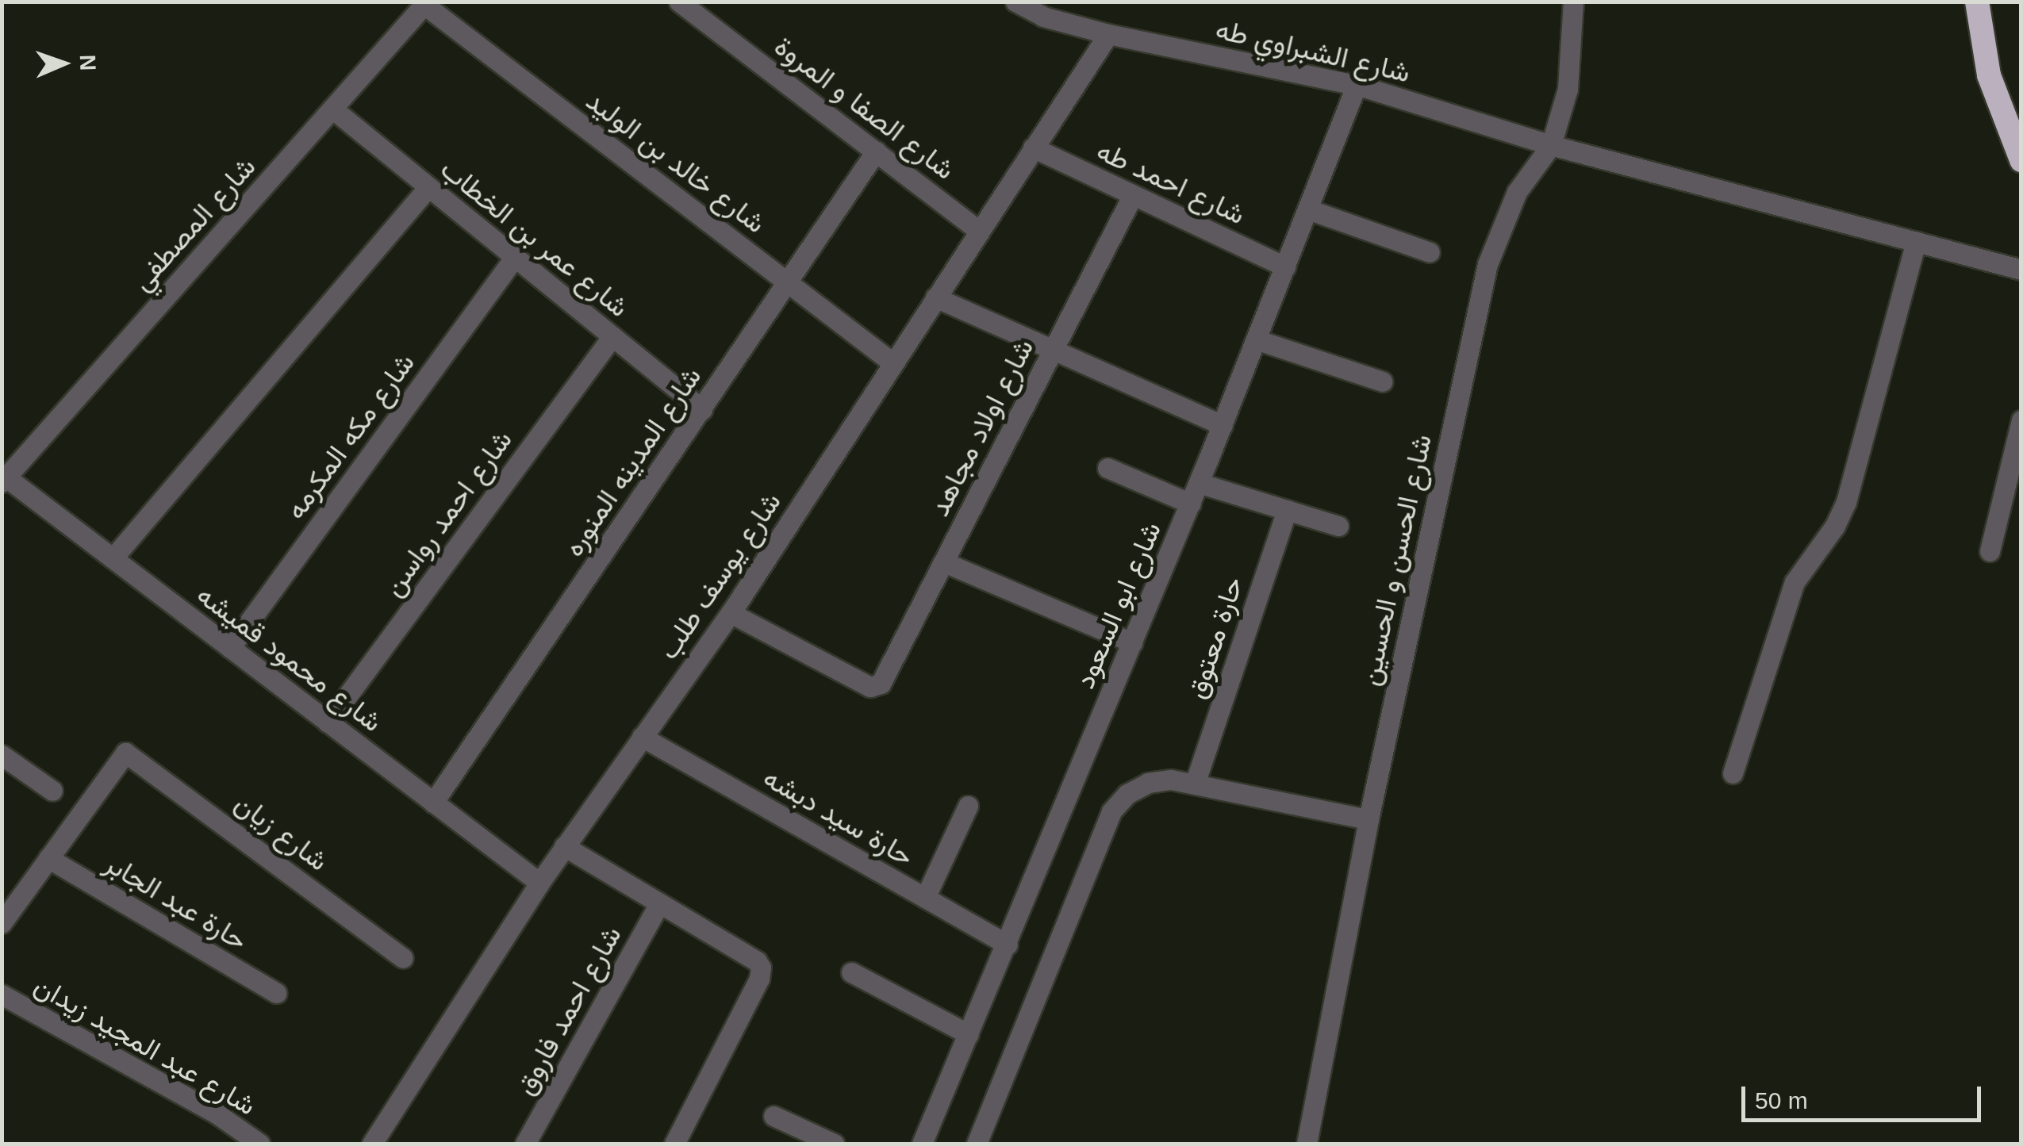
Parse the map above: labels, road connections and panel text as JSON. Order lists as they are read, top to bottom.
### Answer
{
  "streets": {
    "street": [
      "شارع الشبراوي طه",
      "شارع الصفا و المروة",
      "شارع خالد بن الوليد",
      "شارع احمد طه",
      "شارع المصطفي",
      "شارع عمر بن الخطاب",
      "شارع اولاد مجاهد",
      "شارع مكه المكرمه",
      "شارع المدينه المنوره",
      "شارع احمد رواسن",
      "شارع الحسن و الحسين",
      "شارع يوسف طلب",
      "شارع ابو السعود",
      "حارة معتوق",
      "شارع محمود قميشه",
      "حارة سيد دبشه",
      "شارع زيان",
      "حارة عبد الجابر",
      "شارع احمد فاروق",
      "شارع عبد المجيد زيدان"
    ]
  },
  "crossings": [
    ["شارع الشبراوي طه", "شارع الحسن و الحسين"],
    ["شارع الشبراوي طه", "شارع يوسف طلب"],
    ["شارع الشبراوي طه", "شارع ابو السعود"],
    ["شارع الصفا و المروة", "شارع المدينه المنوره"],
    ["شارع الصفا و المروة", "شارع يوسف طلب"],
    ["شارع خالد بن الوليد", "شارع المصطفي"],
    ["شارع خالد بن الوليد", "شارع المدينه المنوره"],
    ["شارع خالد بن الوليد", "شارع يوسف طلب"],
    ["شارع احمد طه", "شارع اولاد مجاهد"],
    ["شارع احمد طه", "شارع يوسف طلب"],
    ["شارع احمد طه", "شارع ابو السعود"],
    ["شارع المصطفي", "شارع عمر بن الخطاب"],
    ["شارع المصطفي", "شارع محمود قميشه"],
    ["شارع عمر بن الخطاب", "شارع مكه المكرمه"],
    ["شارع عمر بن الخطاب", "شارع المدينه المنوره"],
    ["شارع عمر بن الخطاب", "شارع احمد رواسن"],
    ["شارع اولاد مجاهد", "شارع يوسف طلب"],
    ["شارع مكه المكرمه", "شارع محمود قميشه"],
    ["شارع المدينه المنوره", "شارع محمود قميشه"],
    ["شارع احمد رواسن", "شارع محمود قميشه"],
    ["شارع يوسف طلب", "شارع محمود قميشه"],
    ["شارع يوسف طلب", "حارة سيد دبشه"],
    ["شارع ابو السعود", "حارة سيد دبشه"],
    ["شارع زيان", "حارة عبد الجابر"]
  ],
  "scale_bar": "50 m",
  "north": "right"
}
